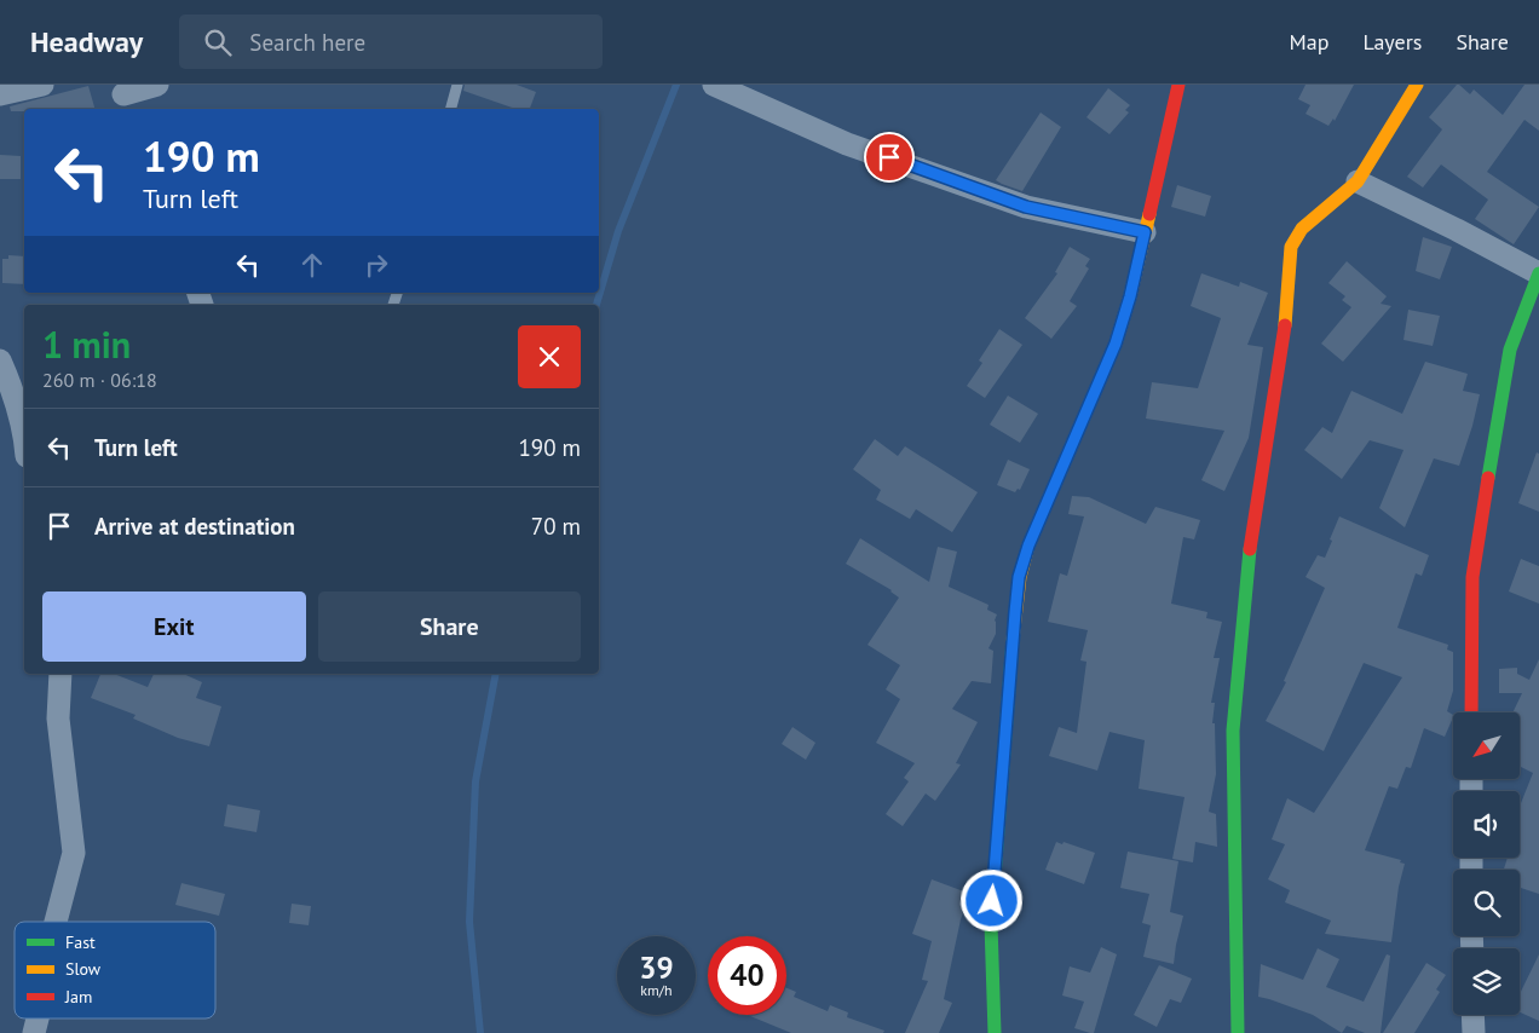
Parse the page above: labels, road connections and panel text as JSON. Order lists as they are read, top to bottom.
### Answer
{
  "legend": ["Fast", "Slow", "Jam"],
  "north": "bottom left",
  "page": {
    "header": "Headway",
    "search": "Search here",
    "nav": ["Map", "Layers", "Share"],
    "turn": ["190 m", "Turn left"],
    "heading": ["1 min", "260 m · 06:18"],
    "list": [
      {
        "name": "Turn left",
        "value": "190 m"
      },
      {
        "name": "Arrive at destination",
        "value": "70 m"
      }
    ],
    "buttons": ["Exit", "Share"],
    "speed": "39 km/h",
    "limit": "40"
  }
}
